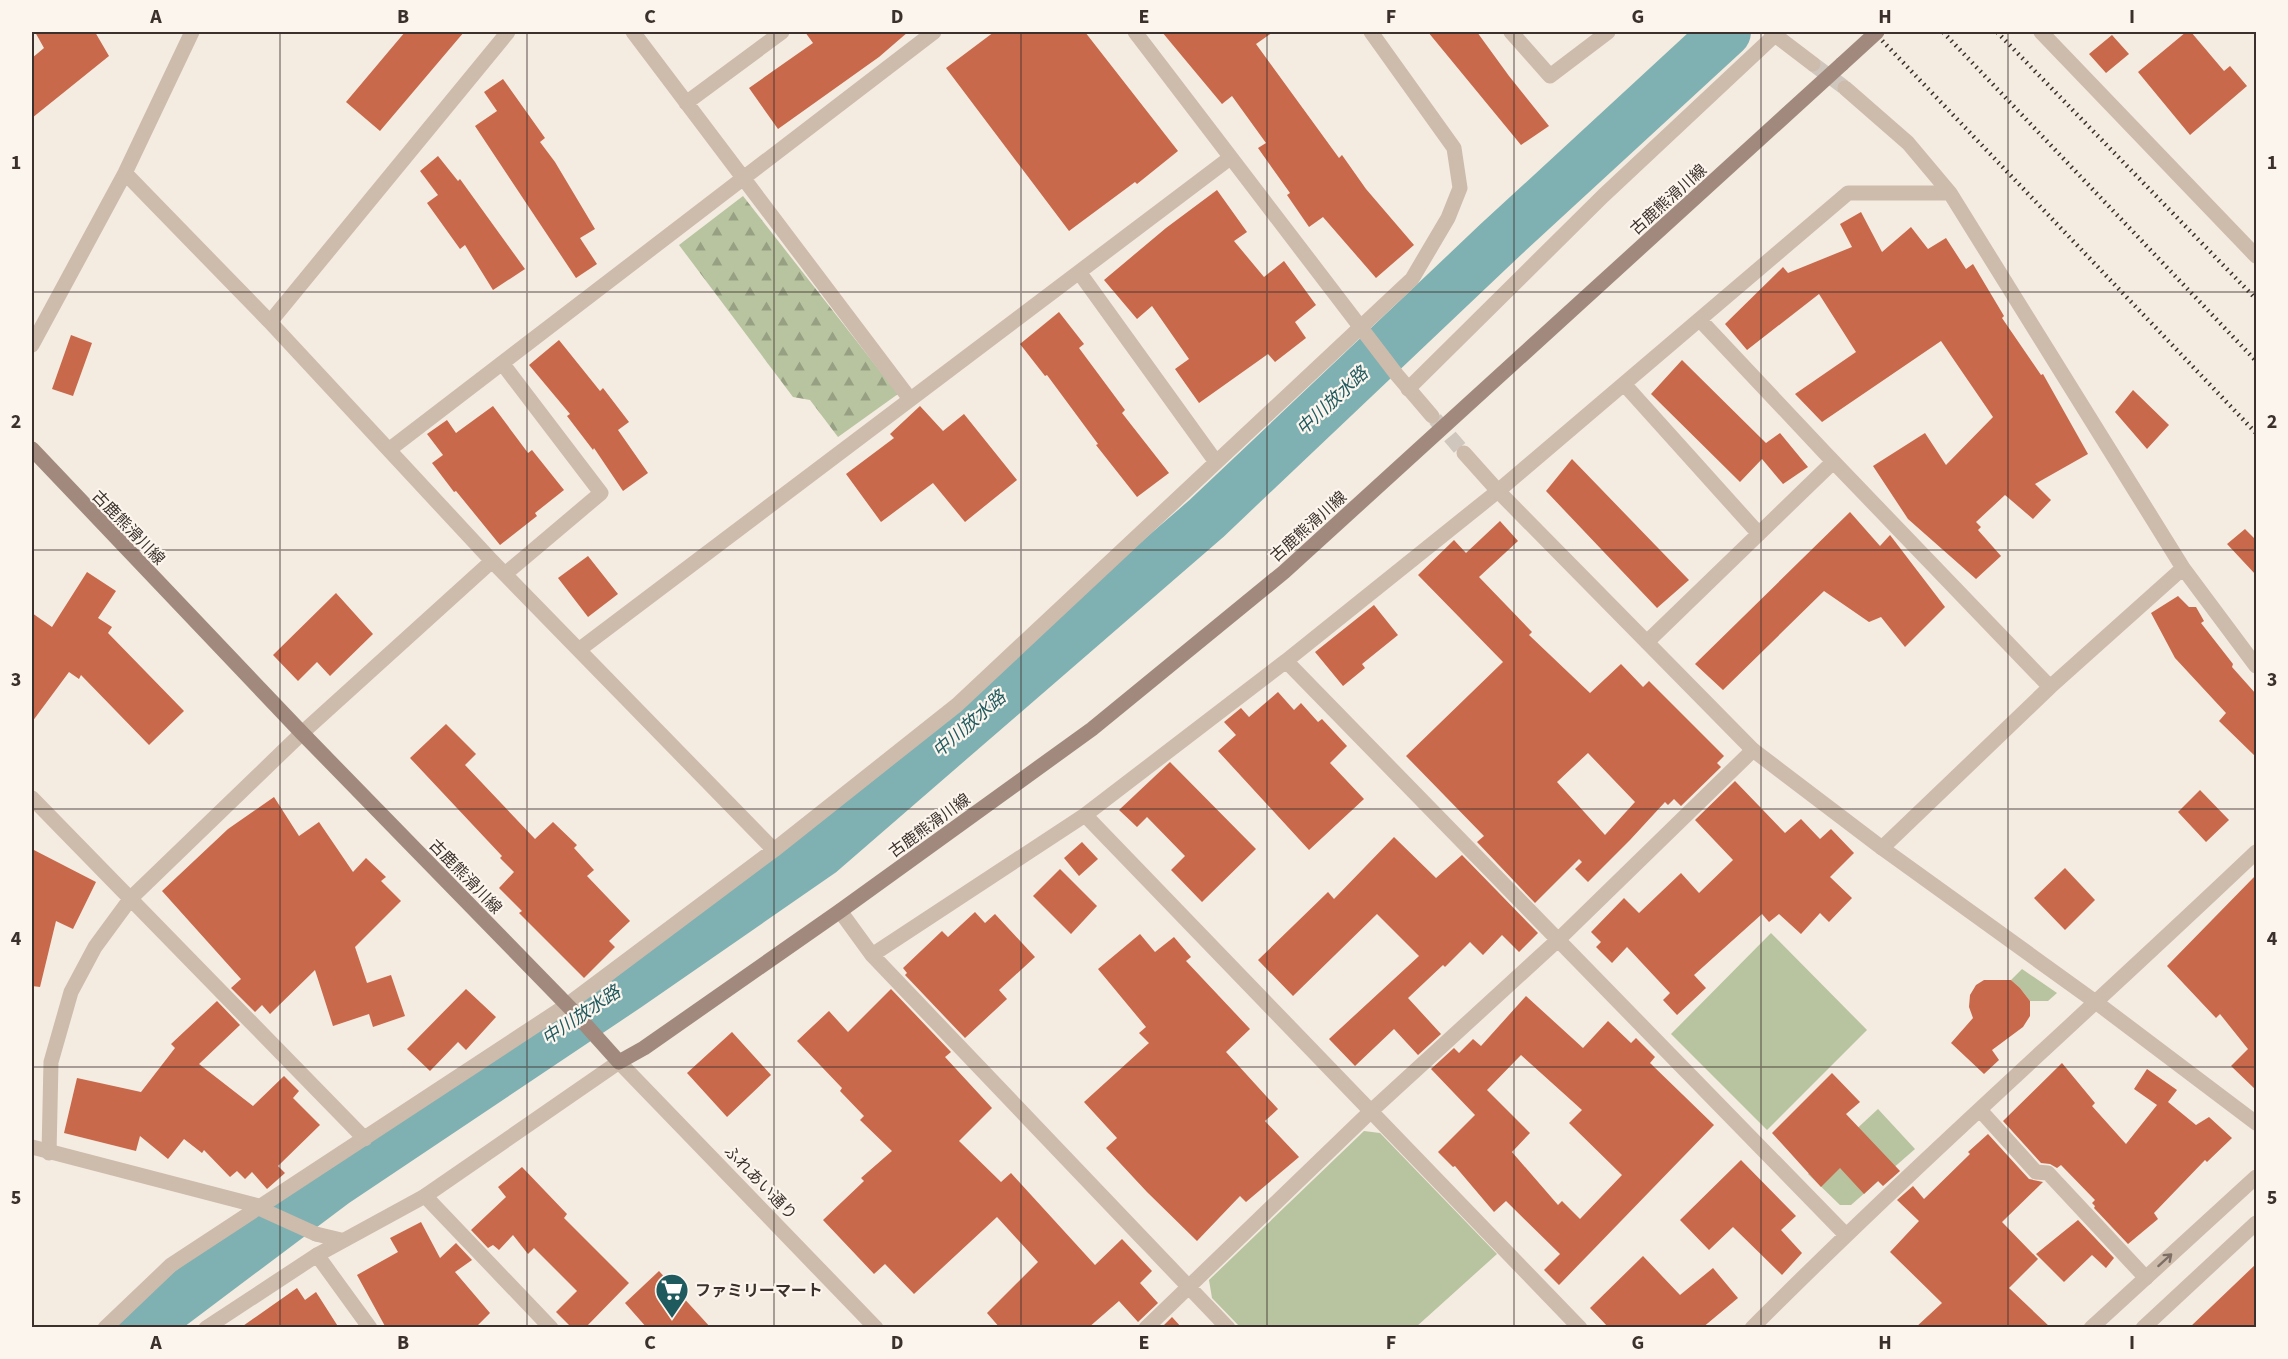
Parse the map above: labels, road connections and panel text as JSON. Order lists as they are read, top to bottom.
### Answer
{
  "streets": {
    "main road": ["古鹿熊滑川線"],
    "street": ["ふれあい通り"]
  },
  "crossings": [
    ["古鹿熊滑川線", "ふれあい通り"]
  ],
  "water": ["中川放水路"],
  "places": {
    "supermarket": ["ファミリーマート"]
  },
  "grid": {
    "columns": [
      "A",
      "B",
      "C",
      "D",
      "E",
      "F",
      "G",
      "H",
      "I"
    ],
    "rows": [
      "1",
      "2",
      "3",
      "4",
      "5"
    ]
  }
}
